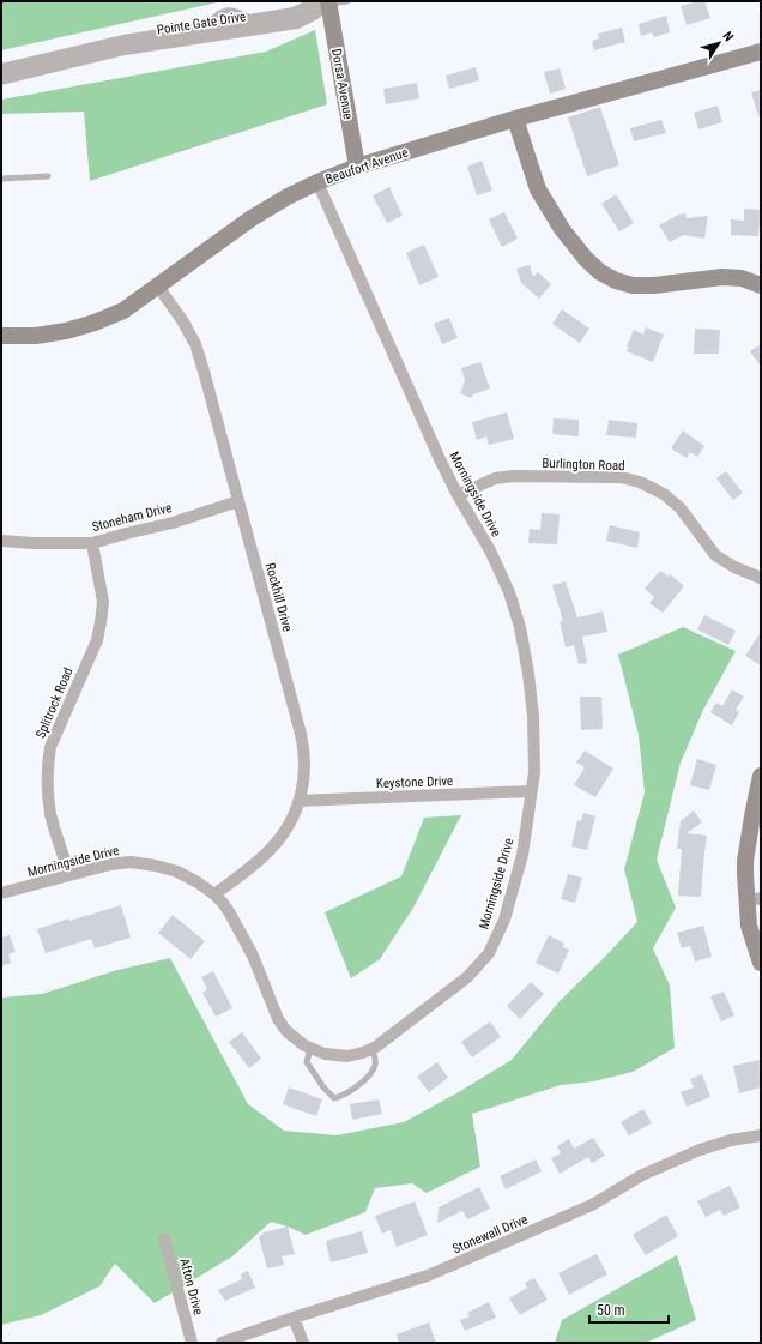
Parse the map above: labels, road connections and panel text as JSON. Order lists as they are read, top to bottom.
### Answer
{
  "streets": {
    "street": [
      "Pointe Gate Drive",
      "Dorsa Avenue",
      "Beaufort Avenue",
      "Burlington Road",
      "Morningside Drive",
      "Stoneham Drive",
      "Rockhill Drive",
      "Splitrock Road",
      "Keystone Drive",
      "Stonewall Drive",
      "Afton Drive"
    ]
  },
  "crossings": [
    ["Pointe Gate Drive", "Dorsa Avenue"],
    ["Dorsa Avenue", "Beaufort Avenue"],
    ["Beaufort Avenue", "Morningside Drive"],
    ["Beaufort Avenue", "Rockhill Drive"],
    ["Burlington Road", "Morningside Drive"],
    ["Morningside Drive", "Rockhill Drive"],
    ["Morningside Drive", "Splitrock Road"],
    ["Morningside Drive", "Keystone Drive"],
    ["Stoneham Drive", "Rockhill Drive"],
    ["Stoneham Drive", "Splitrock Road"],
    ["Rockhill Drive", "Keystone Drive"]
  ],
  "scale_bar": "50 m",
  "north": "top right"
}
